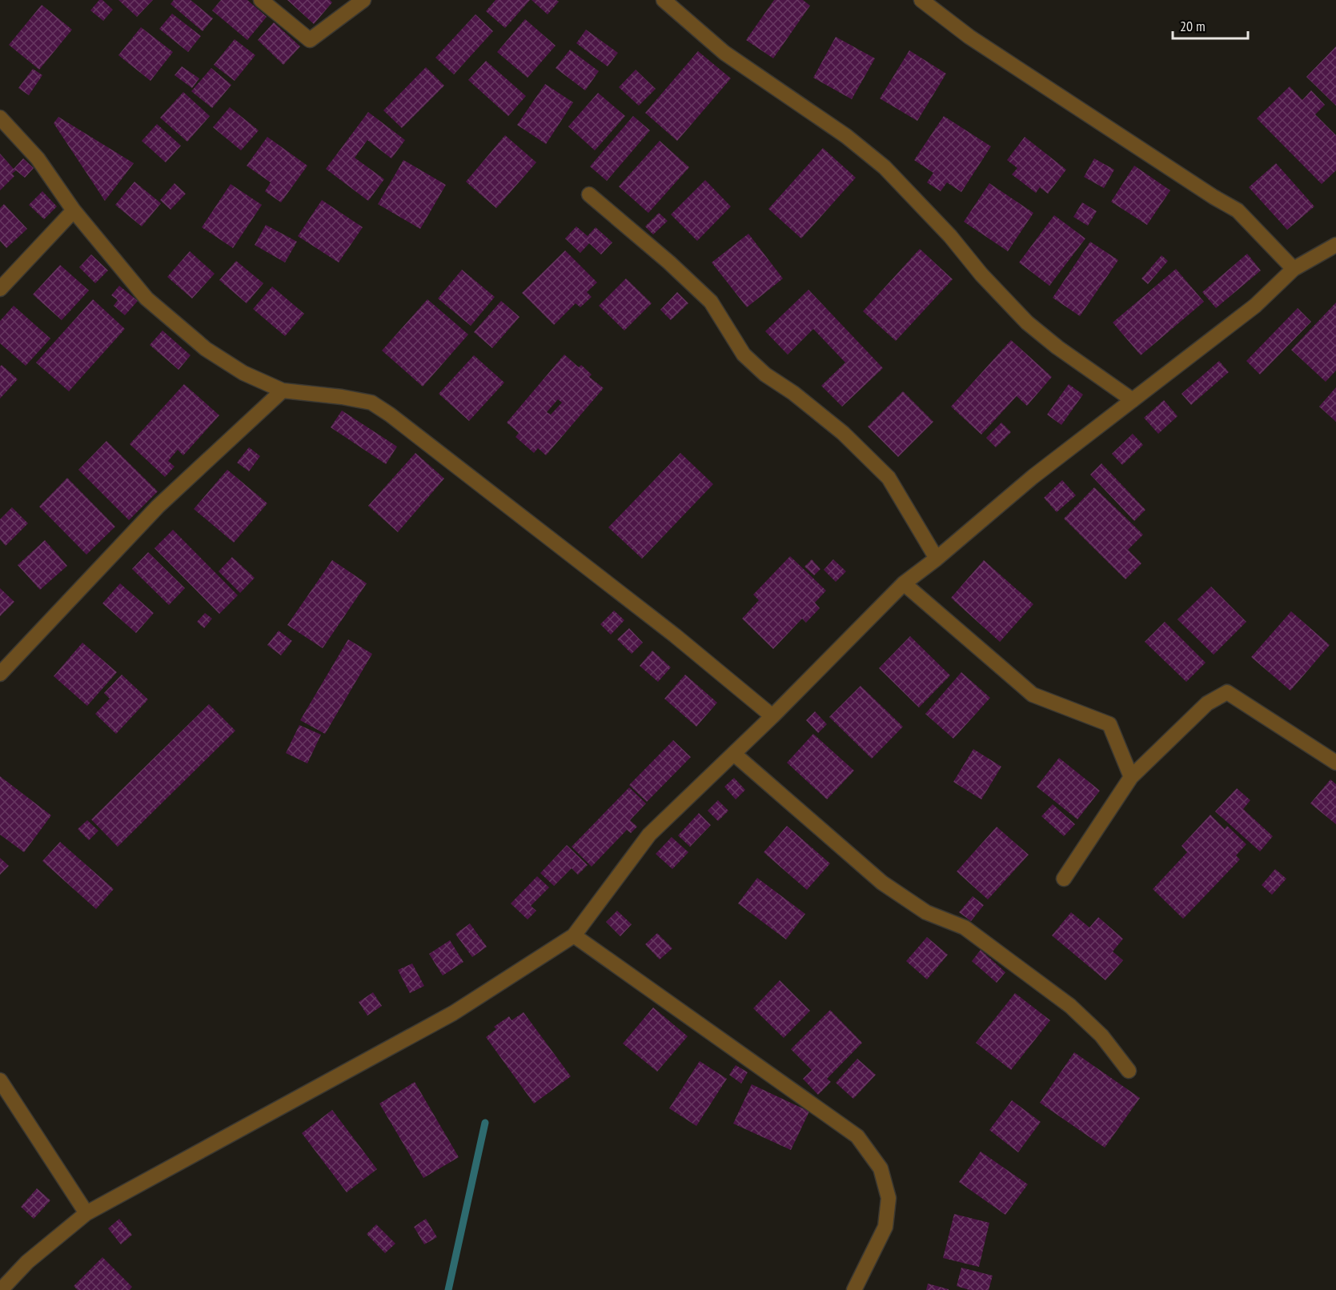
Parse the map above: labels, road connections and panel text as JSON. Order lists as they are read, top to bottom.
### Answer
{
  "scale_bar": "20 m"
}
